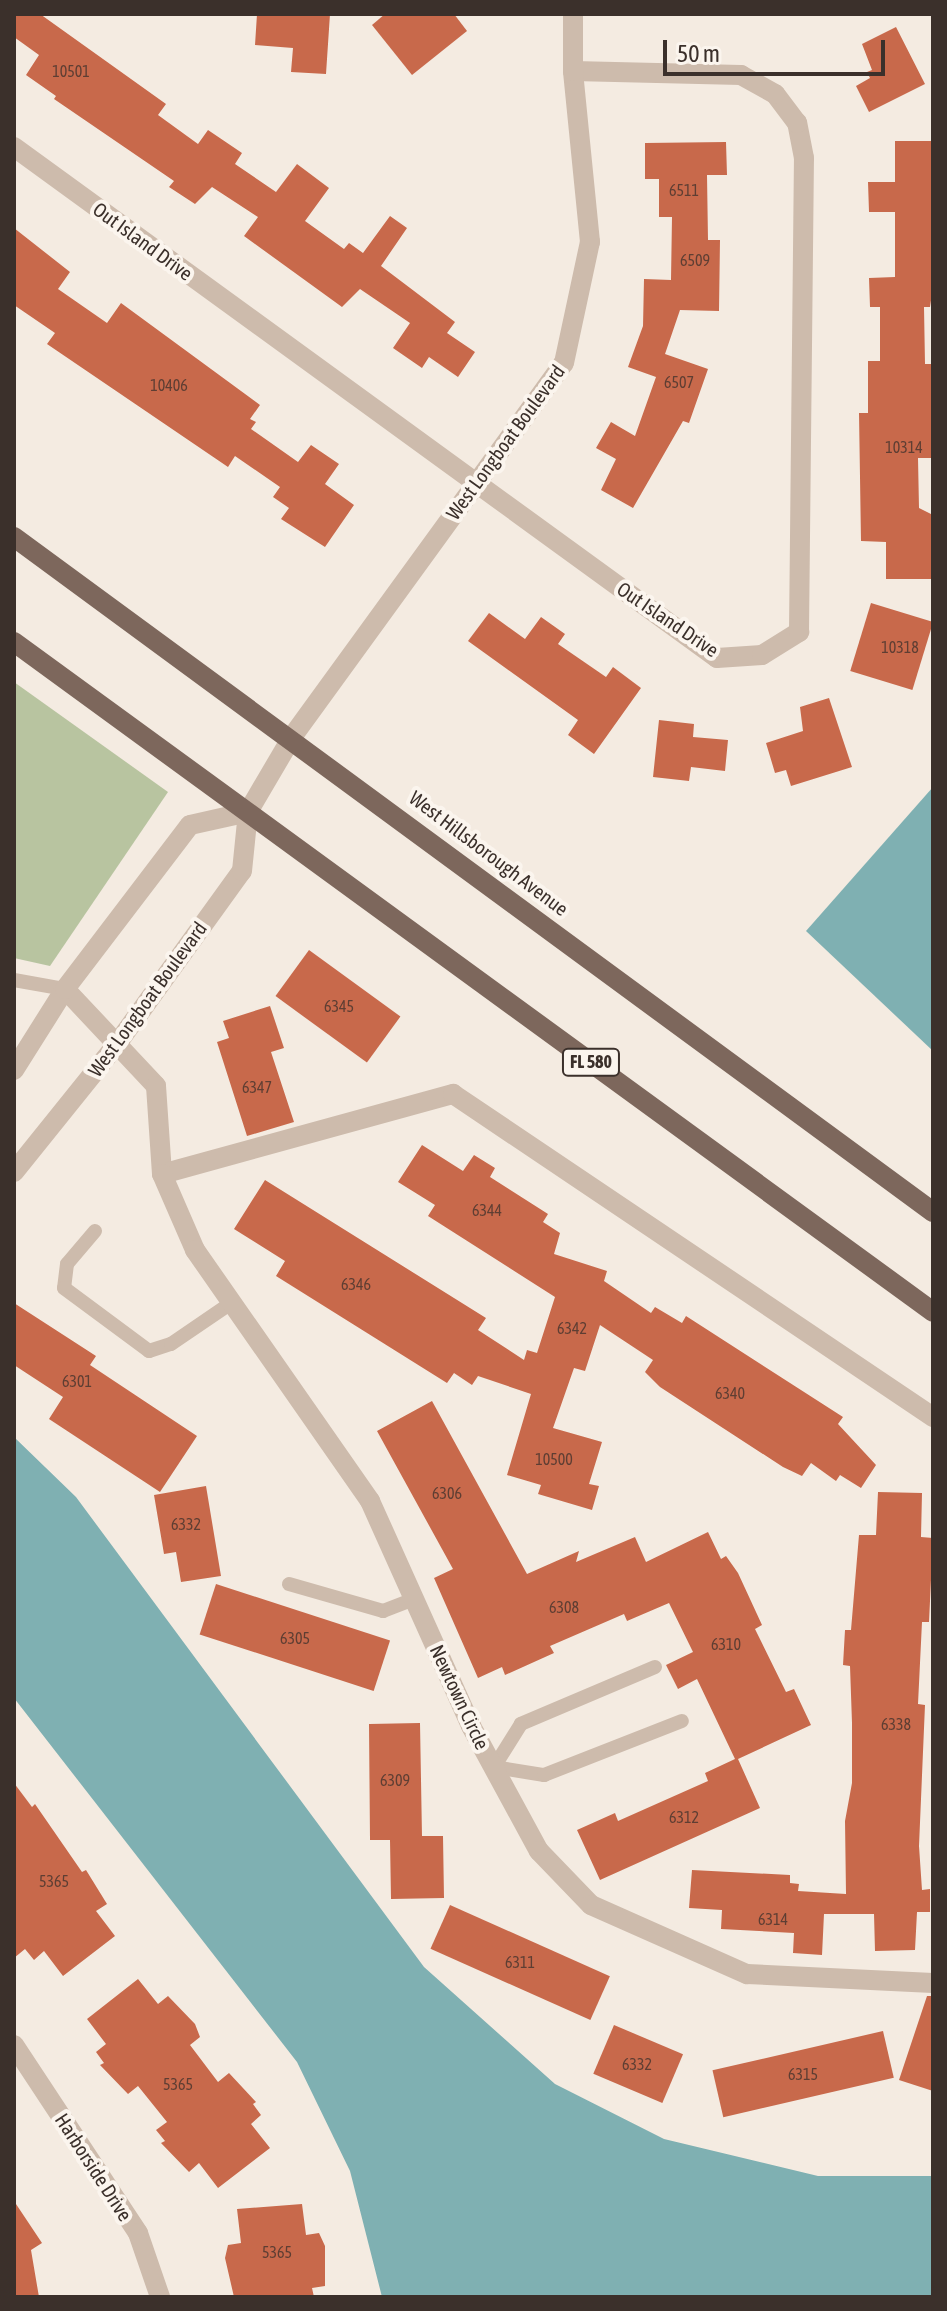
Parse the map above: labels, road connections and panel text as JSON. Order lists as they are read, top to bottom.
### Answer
{
  "streets": {
    "main road": ["West Hillsborough Avenue", "FL 580"],
    "street": [
      "Out Island Drive",
      "West Longboat Boulevard",
      "Newtown Circle",
      "Harborside Drive"
    ]
  },
  "crossings": [
    ["Out Island Drive", "West Longboat Boulevard"],
    ["West Longboat Boulevard", "West Hillsborough Avenue"],
    ["West Longboat Boulevard", "FL 580"],
    ["West Longboat Boulevard", "Newtown Circle"]
  ],
  "house_numbers": [
    "10501",
    "6511",
    "6509",
    "6507",
    "10406",
    "10314",
    "10318",
    "6345",
    "6347",
    "6344",
    "6346",
    "6342",
    "6301",
    "6340",
    "10500",
    "6306",
    "6332",
    "6308",
    "6305",
    "6310",
    "6338",
    "6309",
    "6312",
    "5365",
    "6314",
    "6311",
    "6332",
    "6315",
    "5365",
    "5365"
  ],
  "scale_bar": "50 m"
}
